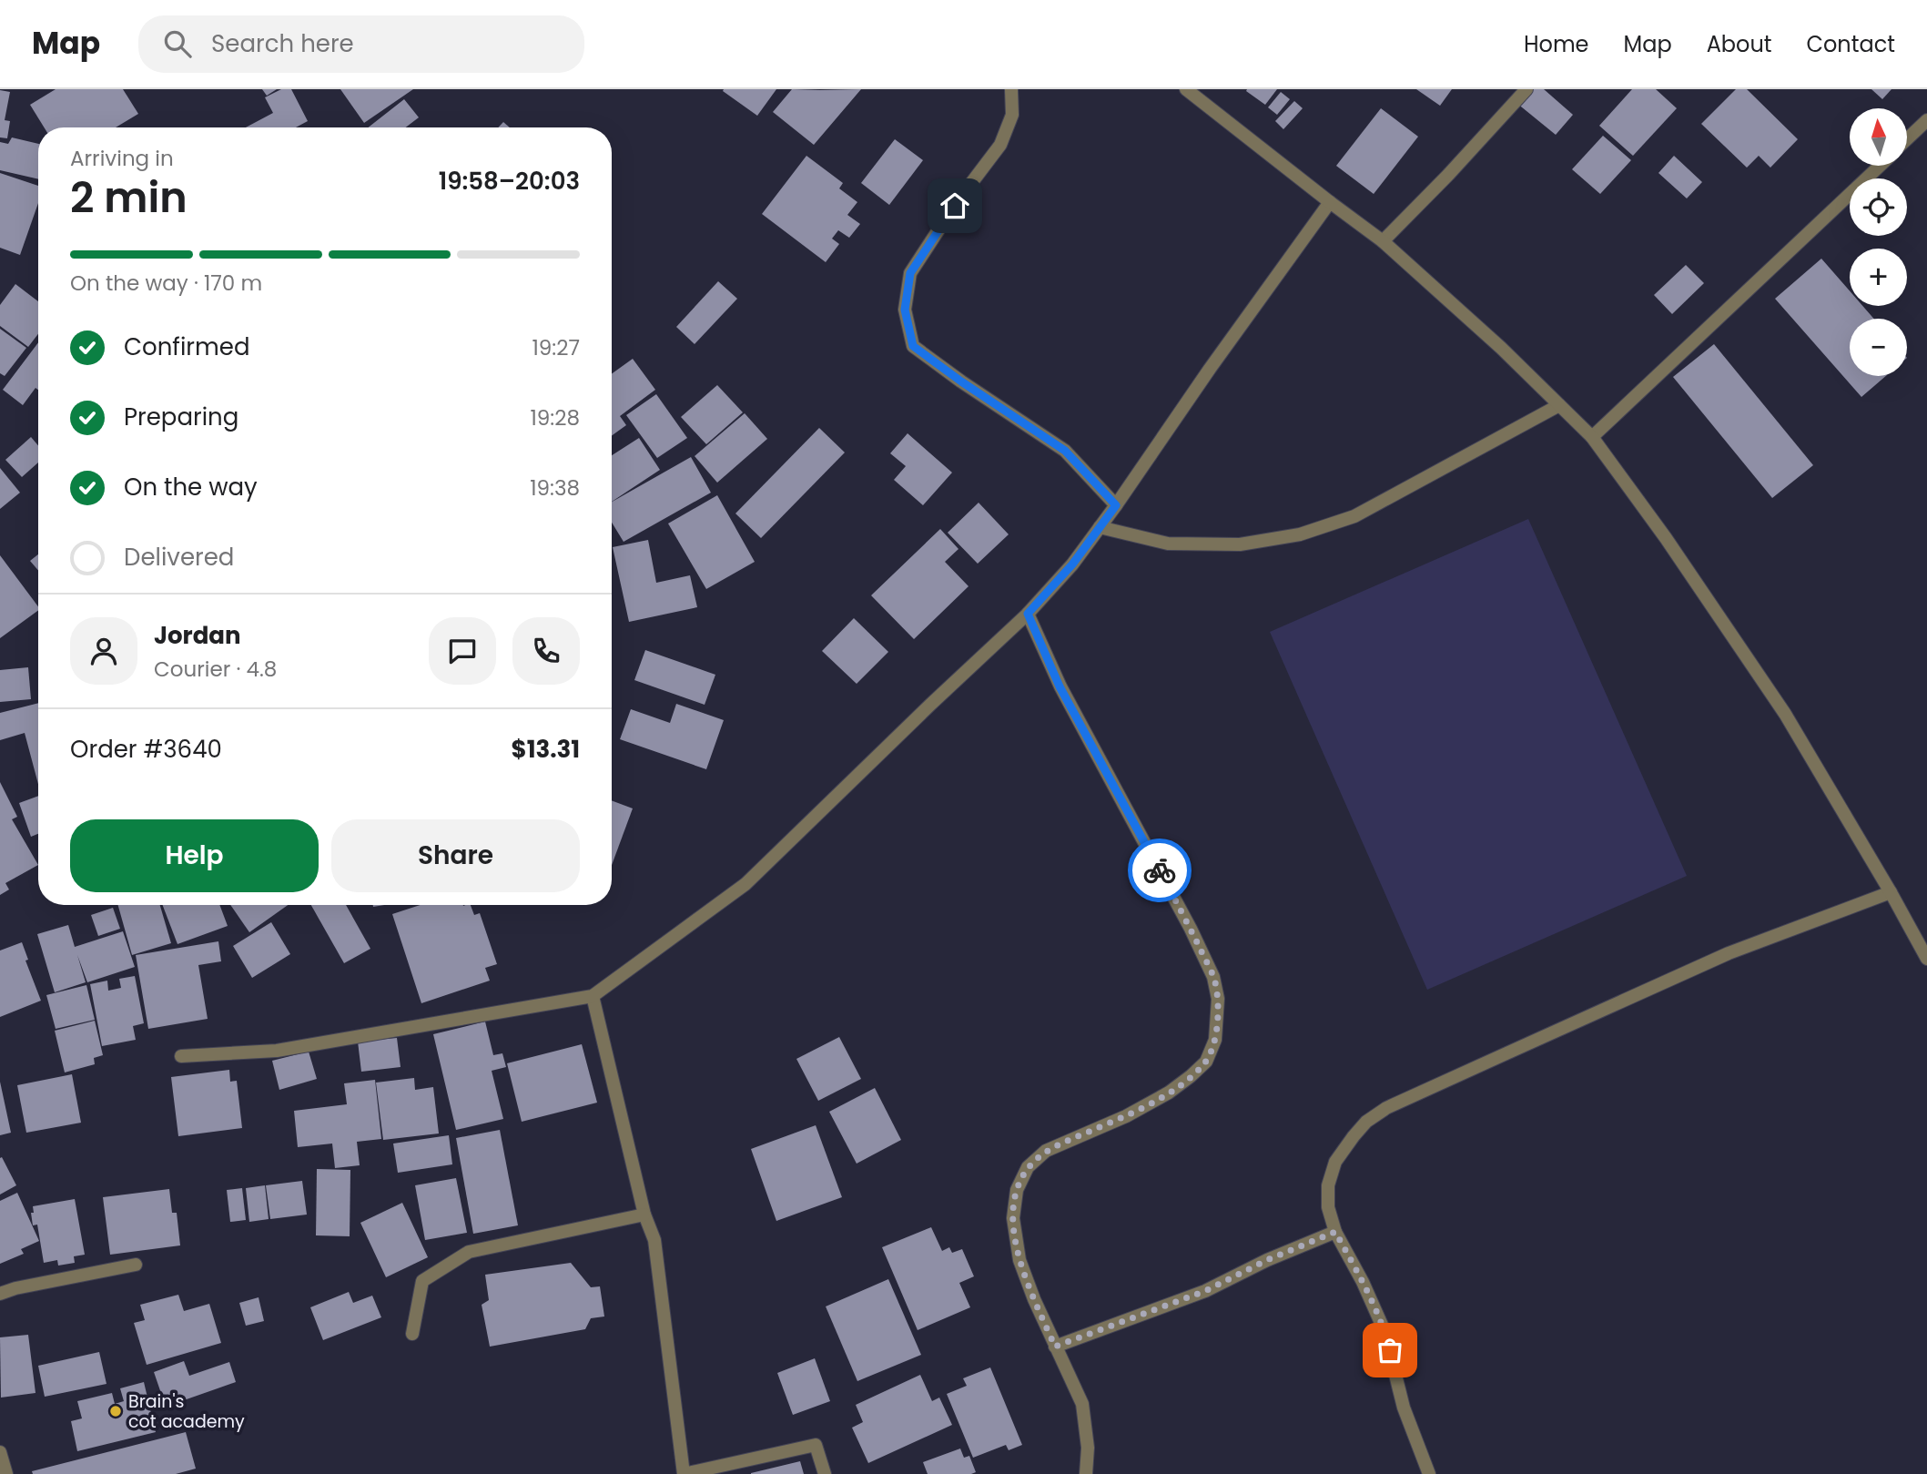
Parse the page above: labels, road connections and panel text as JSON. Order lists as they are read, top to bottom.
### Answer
{
  "places": ["Brain's cot academy"],
  "north": "top",
  "page": {
    "header": "Map",
    "search": "Search here",
    "nav": [
      "Home",
      "Map",
      "About",
      "Contact"
    ],
    "map_buttons": ["+", "−"],
    "heading": ["2 min", "Arriving in", "19:58–20:03"],
    "panel": [
      "Jordan",
      "Courier · 4.8",
      "Order #3640",
      "$13.31"
    ],
    "bar": "On the way · 170 m",
    "list": [
      ["Confirmed", "19:27"],
      ["Preparing", "19:28"],
      ["On the way", "19:38"],
      "Delivered"
    ],
    "buttons": ["Help", "Share"]
  }
}
